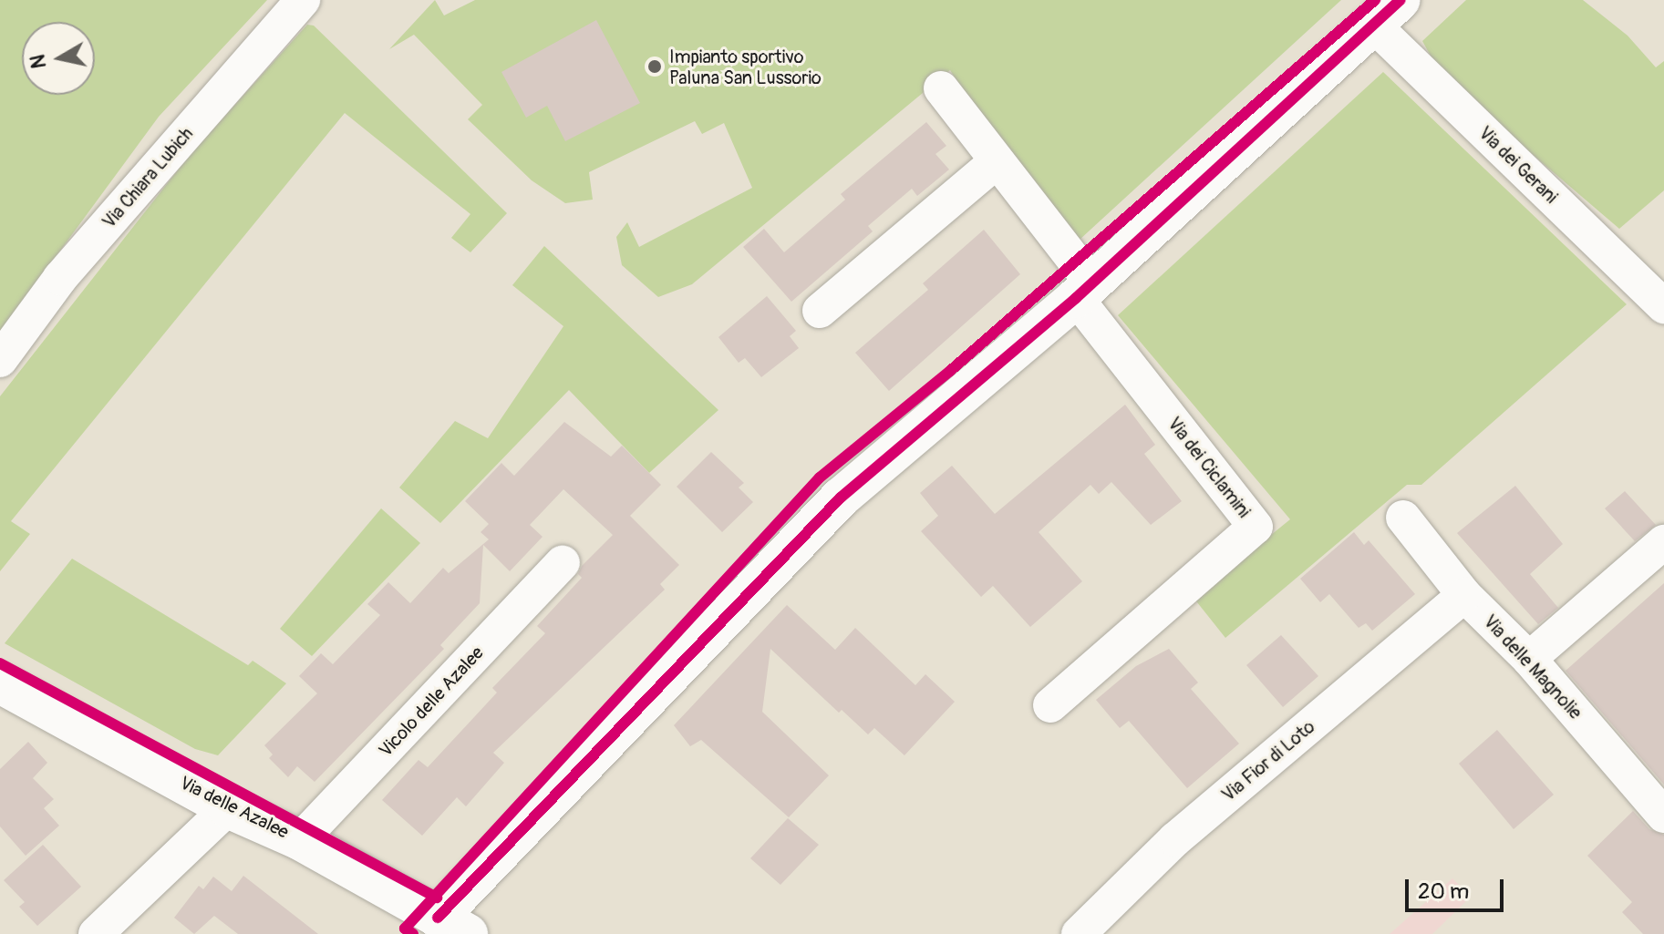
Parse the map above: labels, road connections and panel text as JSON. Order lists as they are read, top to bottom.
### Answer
{
  "streets": {
    "street": [
      "Via dei Gerani",
      "Via Chiara Lubich",
      "Via dei Ciclamini",
      "Via delle Magnolie",
      "Vicolo delle Azalee",
      "Via Fior di Loto",
      "Via delle Azalee"
    ]
  },
  "crossings": [
    ["Via delle Magnolie", "Via Fior di Loto"],
    ["Vicolo delle Azalee", "Via delle Azalee"]
  ],
  "places": ["Impianto sportivo Paluna San Lussorio"],
  "scale_bar": "20 m",
  "north": "left"
}
